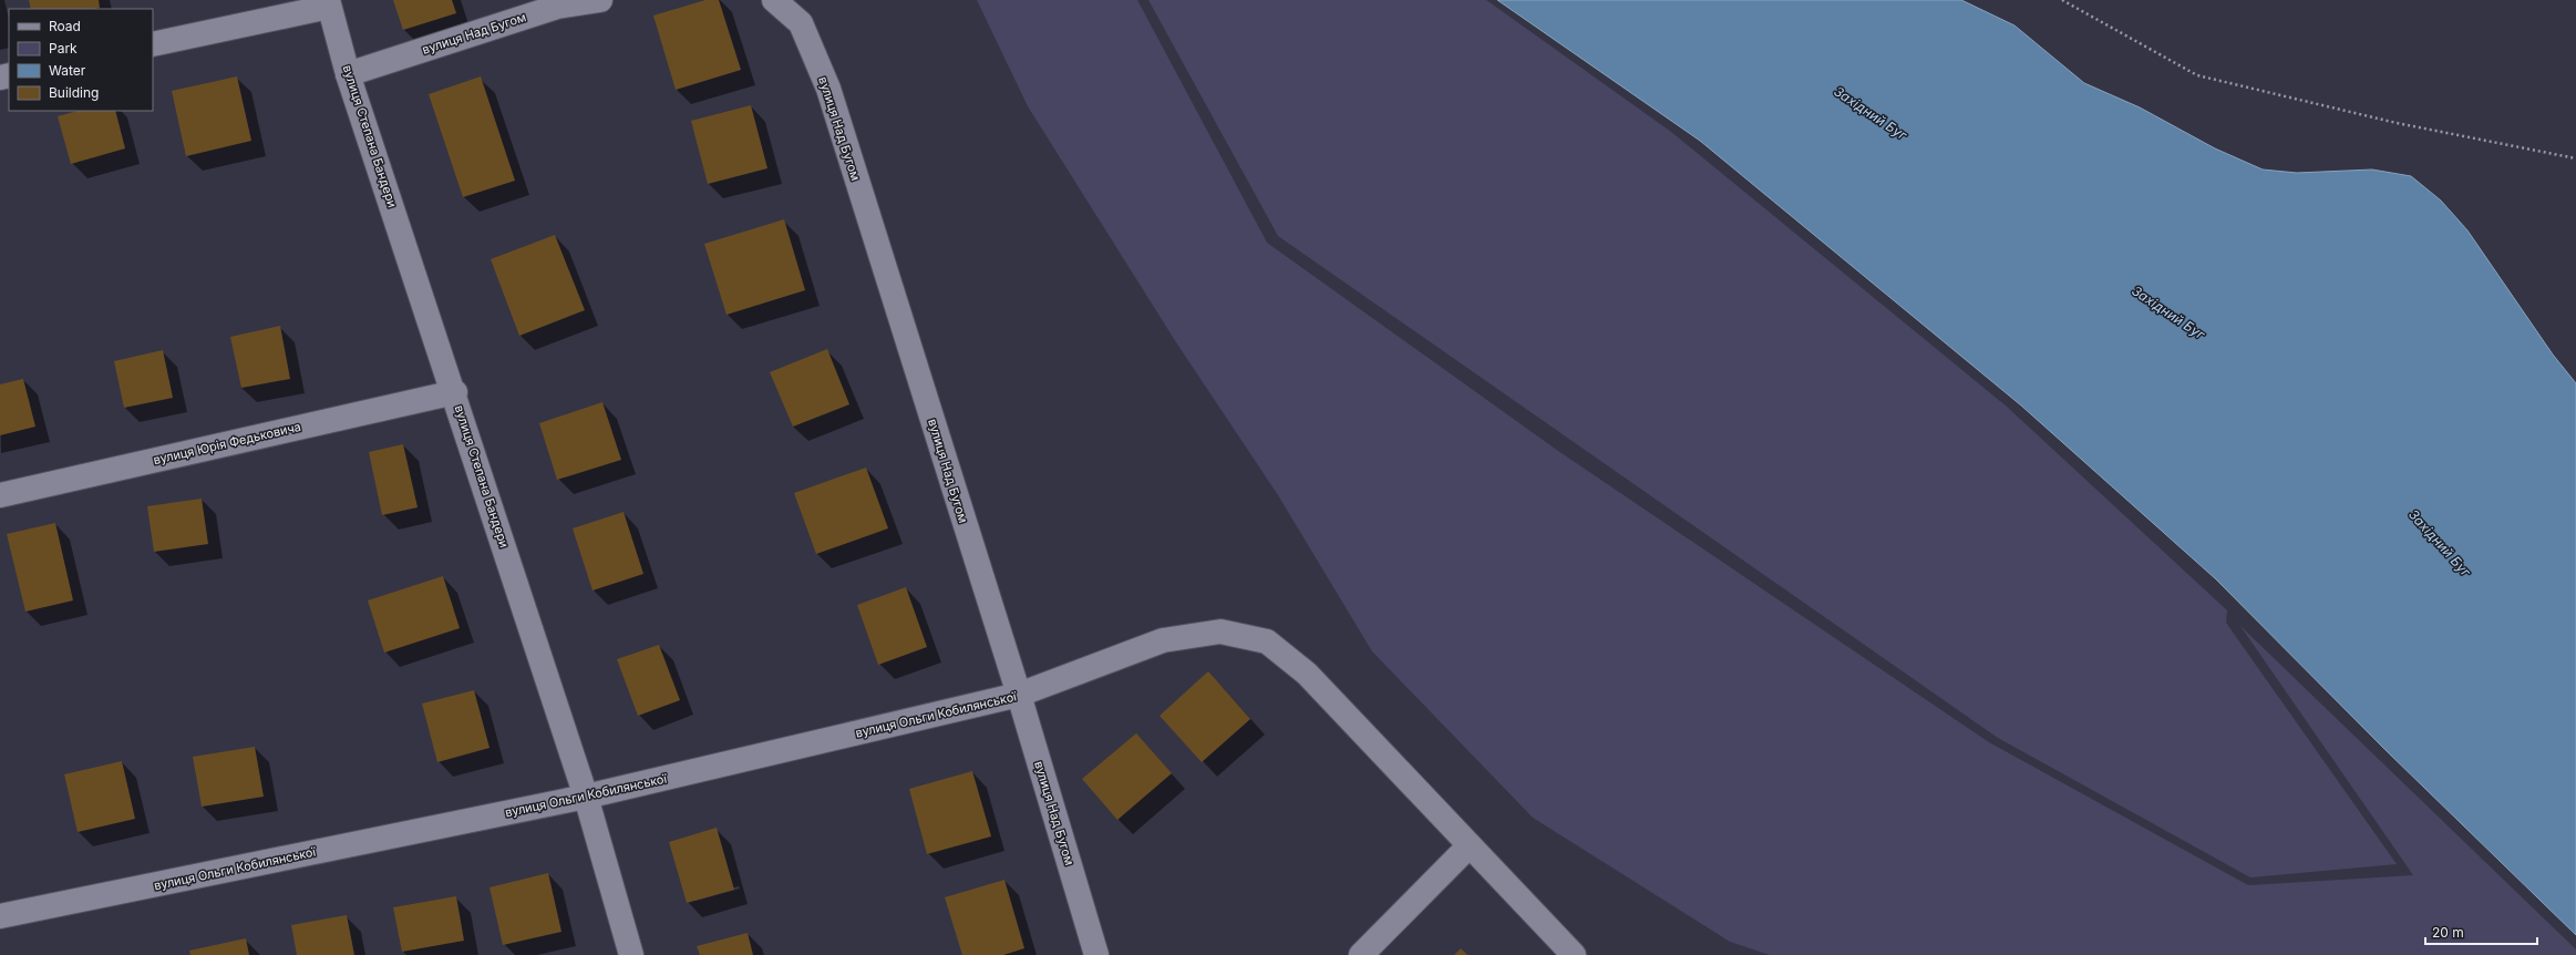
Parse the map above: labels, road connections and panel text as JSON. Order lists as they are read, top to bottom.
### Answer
{
  "streets": {
    "street": [
      "вулиця Над Бугом",
      "вулиця Степана Бандери",
      "вулиця Юрія Федьковича",
      "вулиця Ольги Кобилянської"
    ]
  },
  "crossings": [
    ["вулиця Над Бугом", "вулиця Степана Бандери"],
    ["вулиця Над Бугом", "вулиця Ольги Кобилянської"],
    ["вулиця Степана Бандери", "вулиця Юрія Федьковича"],
    ["вулиця Степана Бандери", "вулиця Ольги Кобилянської"]
  ],
  "water": ["Західний Буг"],
  "legend": [
    "Road",
    "Park",
    "Water",
    "Building"
  ],
  "scale_bar": "20 m"
}
